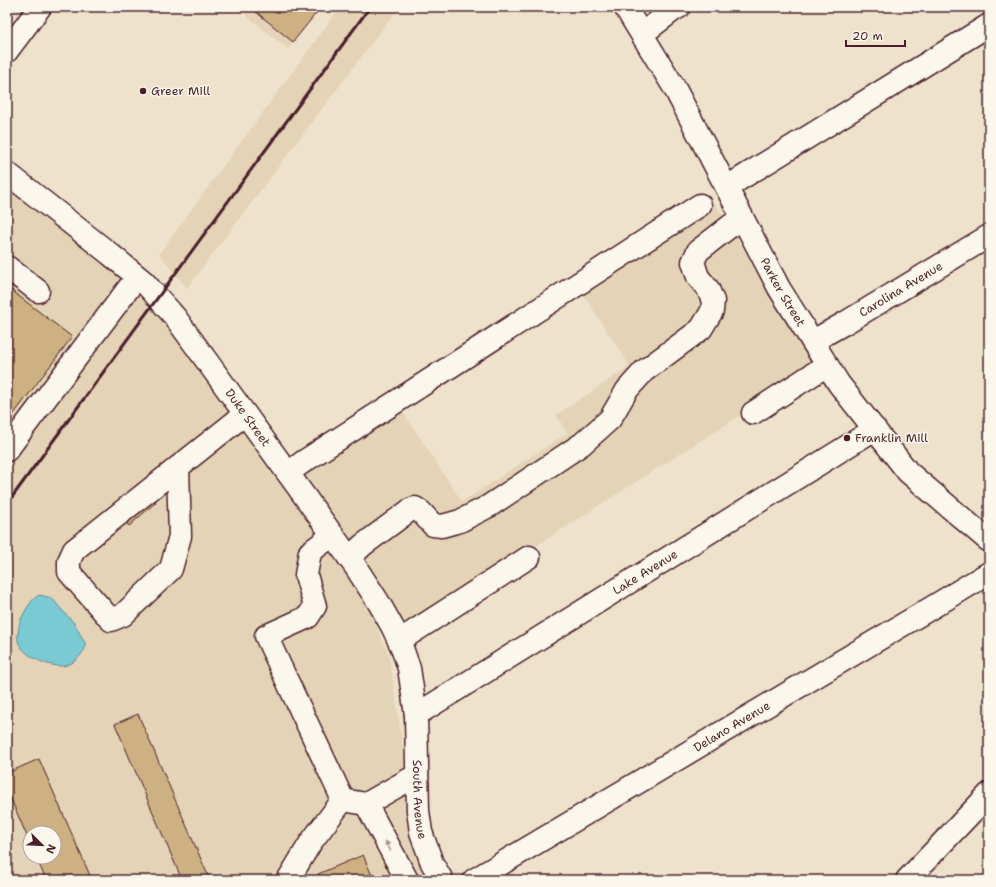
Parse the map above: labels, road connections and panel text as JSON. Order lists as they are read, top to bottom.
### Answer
{
  "streets": {
    "street": [
      "Carolina Avenue",
      "Parker Street",
      "Duke Street",
      "Lake Avenue",
      "Delano Avenue",
      "South Avenue"
    ]
  },
  "crossings": [
    ["Carolina Avenue", "Parker Street"],
    ["Parker Street", "Lake Avenue"],
    ["Duke Street", "Lake Avenue"],
    ["Duke Street", "South Avenue"],
    ["Lake Avenue", "South Avenue"]
  ],
  "places": ["Greer Mill", "Franklin Mill"],
  "scale_bar": "20 m",
  "north": "bottom right"
}
